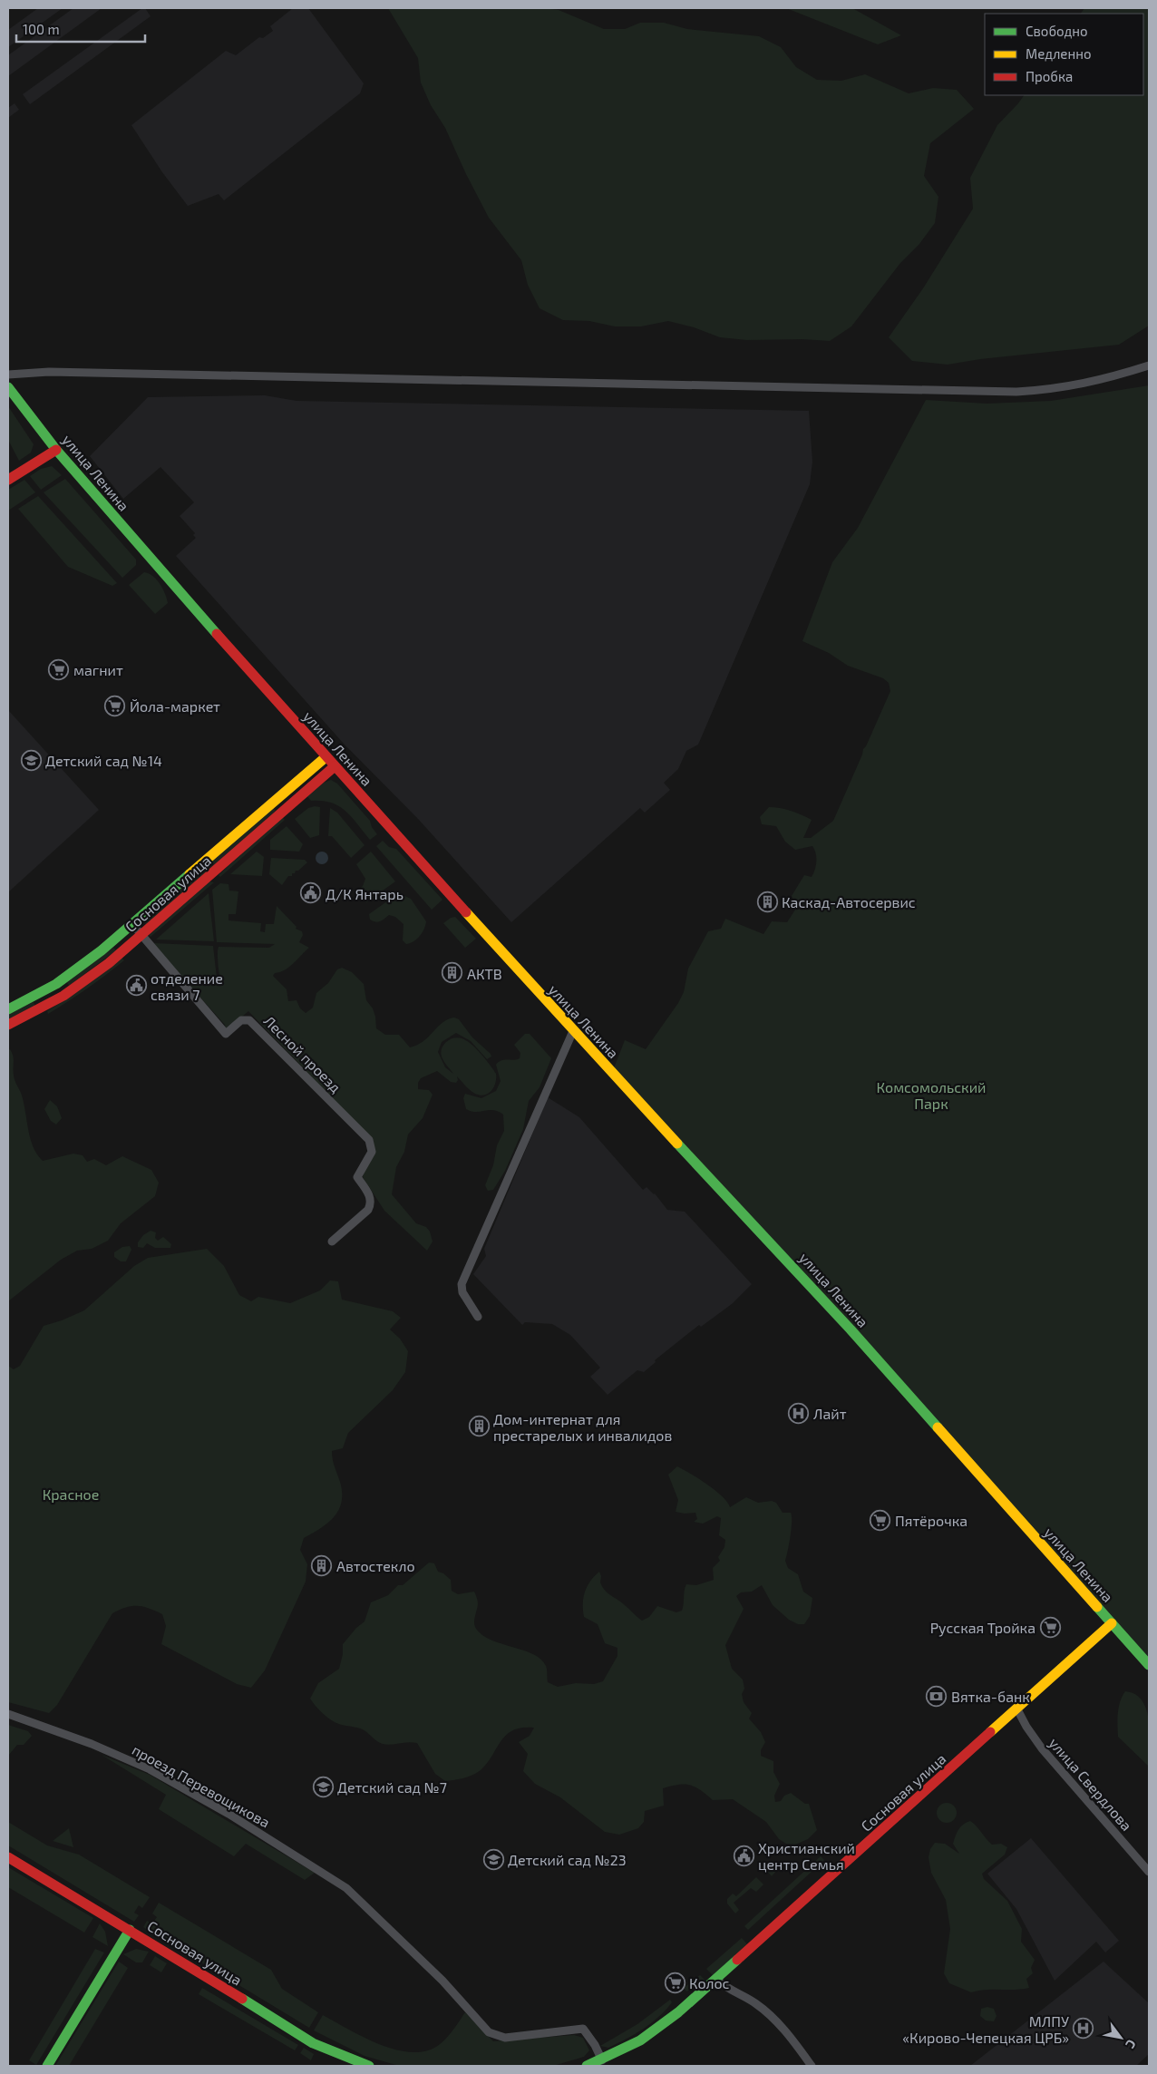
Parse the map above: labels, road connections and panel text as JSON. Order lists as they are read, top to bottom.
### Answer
{
  "streets": {
    "street": [
      "улица Ленина",
      "Сосновая улица",
      "Лесной проезд",
      "улица Свердлова",
      "проезд Перевощикова"
    ]
  },
  "crossings": [
    ["улица Ленина", "Сосновая улица"],
    ["Сосновая улица", "Лесной проезд"],
    ["Сосновая улица", "улица Свердлова"],
    ["Сосновая улица", "проезд Перевощикова"]
  ],
  "parks": ["Комсомольский Парк", "Красное"],
  "places": {
    "supermarket": [
      "магнит",
      "Йола-маркет",
      "Пятёрочка",
      "Русская Тройка",
      "Колос"
    ],
    "school or university": ["Детский сад №14", "Детский сад №7", "Детский сад №23"],
    "public building": ["Д/К Янтарь", "отделение связи 7", "Христианский центр Семья"],
    "building": [
      "Каскад-Автосервис",
      "АКТВ",
      "Дом-интернат для престарелых и инвалидов",
      "Автостекло"
    ],
    "hospital": ["Лайт", "МЛПУ «Кирово-Чепецкая ЦРБ»"],
    "bank": ["Вятка-банк"]
  },
  "legend": ["Свободно", "Медленно", "Пробка"],
  "scale_bar": "100 m",
  "north": "bottom right"
}
